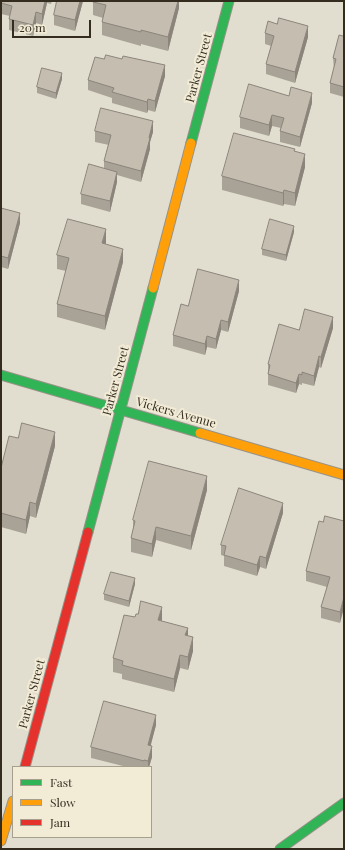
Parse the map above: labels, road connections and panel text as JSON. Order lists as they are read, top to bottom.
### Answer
{
  "streets": {
    "main road": ["Parker Street", "Vickers Avenue"]
  },
  "crossings": [
    ["Parker Street", "Vickers Avenue"]
  ],
  "legend": ["Fast", "Slow", "Jam"],
  "scale_bar": "20 m"
}
